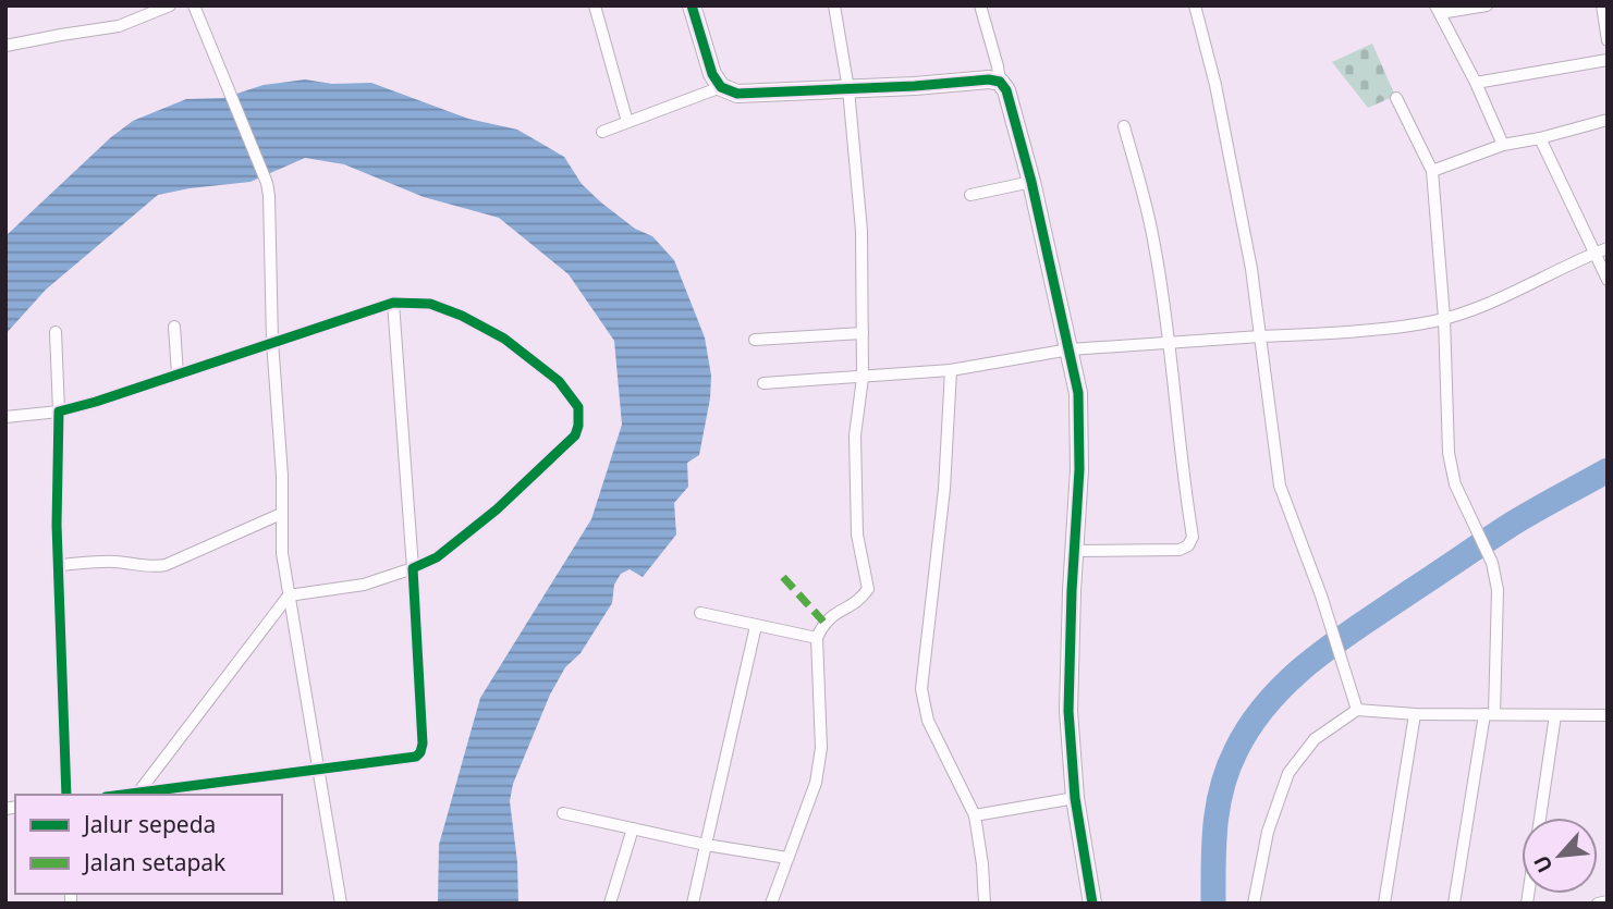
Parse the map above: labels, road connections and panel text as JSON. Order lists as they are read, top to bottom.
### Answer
{
  "legend": ["Jalur sepeda", "Jalan setapak"],
  "north": "bottom left"
}
